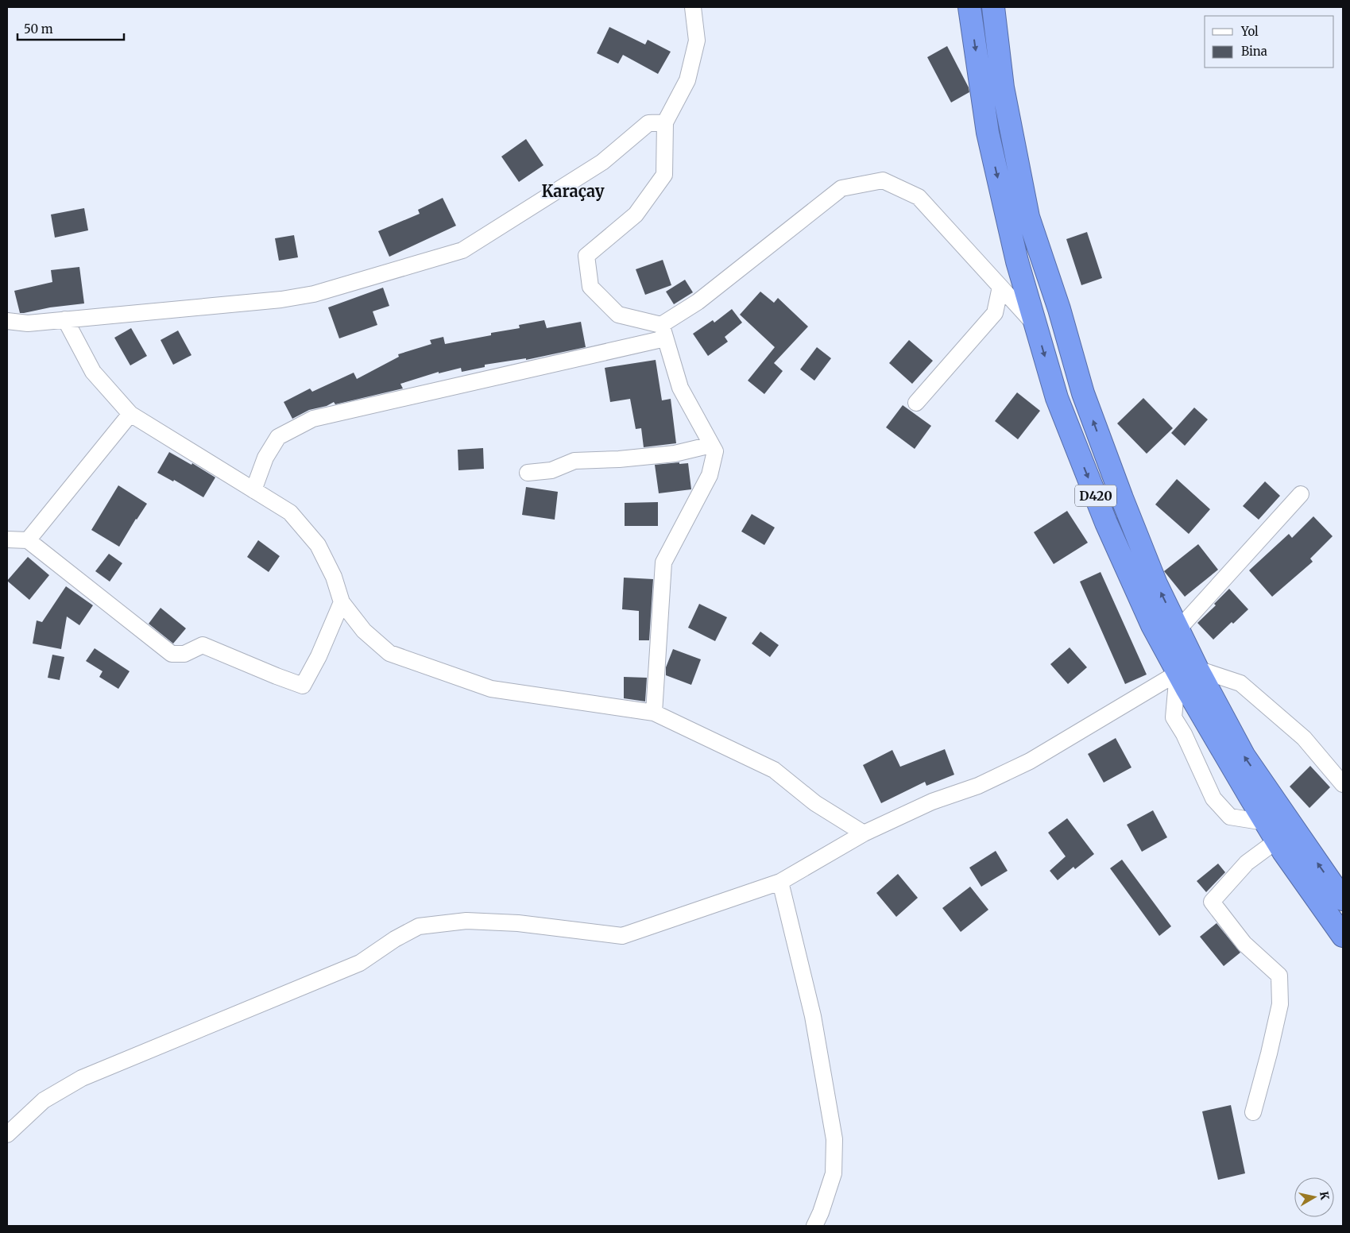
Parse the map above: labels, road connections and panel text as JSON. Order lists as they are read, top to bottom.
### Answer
{
  "streets": {
    "highway": ["D420"]
  },
  "districts": ["Karaçay"],
  "legend": ["Yol", "Bina"],
  "scale_bar": "50 m",
  "north": "right"
}
